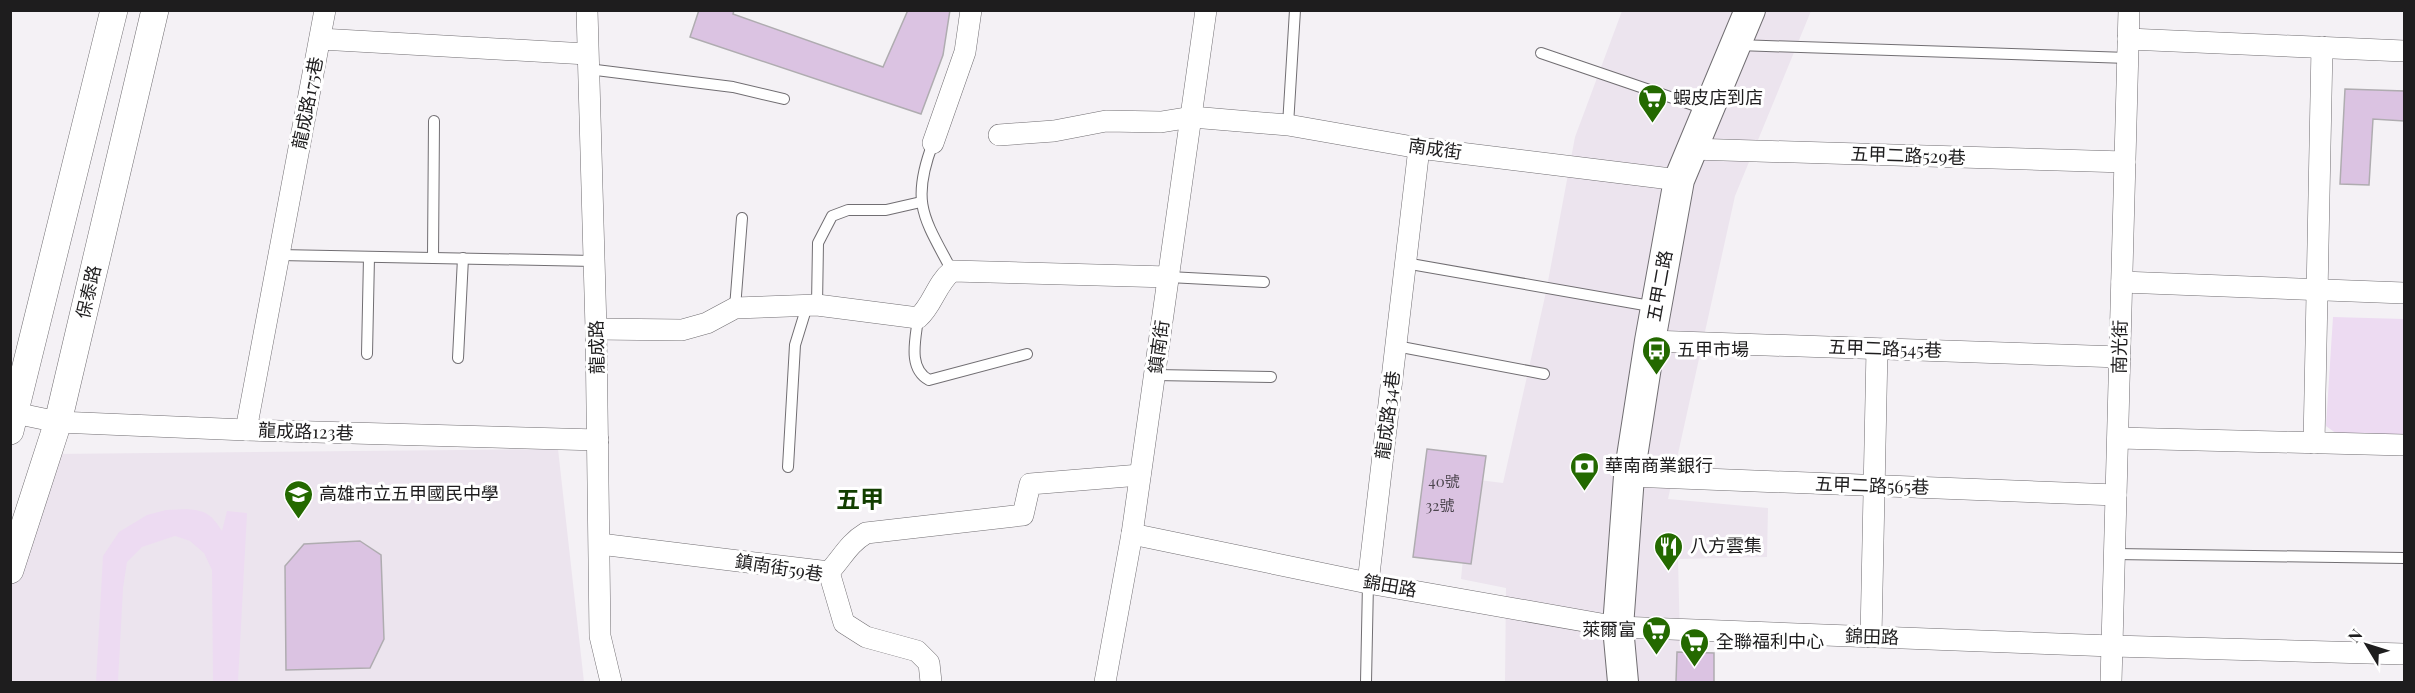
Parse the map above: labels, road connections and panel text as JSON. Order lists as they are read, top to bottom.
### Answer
{
  "streets": {
    "main road": ["五甲二路"],
    "street": [
      "龍成路175巷",
      "南成街",
      "五甲二路529巷",
      "保泰路",
      "龍成路",
      "鎮南街",
      "南光街",
      "五甲二路545巷",
      "龍成路34巷",
      "龍成路123巷",
      "五甲二路565巷",
      "鎮南街59巷",
      "錦田路"
    ]
  },
  "crossings": [
    ["龍成路175巷", "龍成路"],
    ["龍成路175巷", "龍成路123巷"],
    ["南成街", "五甲二路"],
    ["南成街", "鎮南街"],
    ["南成街", "龍成路34巷"],
    ["五甲二路529巷", "五甲二路"],
    ["五甲二路529巷", "南光街"],
    ["五甲二路", "五甲二路545巷"],
    ["五甲二路", "五甲二路565巷"],
    ["五甲二路", "錦田路"],
    ["保泰路", "龍成路123巷"],
    ["龍成路", "龍成路123巷"],
    ["龍成路", "鎮南街59巷"],
    ["鎮南街", "錦田路"],
    ["南光街", "五甲二路545巷"],
    ["南光街", "五甲二路565巷"],
    ["南光街", "錦田路"],
    ["龍成路34巷", "錦田路"]
  ],
  "districts": ["五甲"],
  "places": {
    "supermarket": ["蝦皮店到店", "萊爾富", "全聯福利中心"],
    "bus stop": ["五甲市場"],
    "bank": ["華南商業銀行"],
    "school or university": ["高雄市立五甲國民中學"],
    "restaurant": ["八方雲集"]
  },
  "house_numbers": ["40號", "32號"],
  "north": "top left"
}
